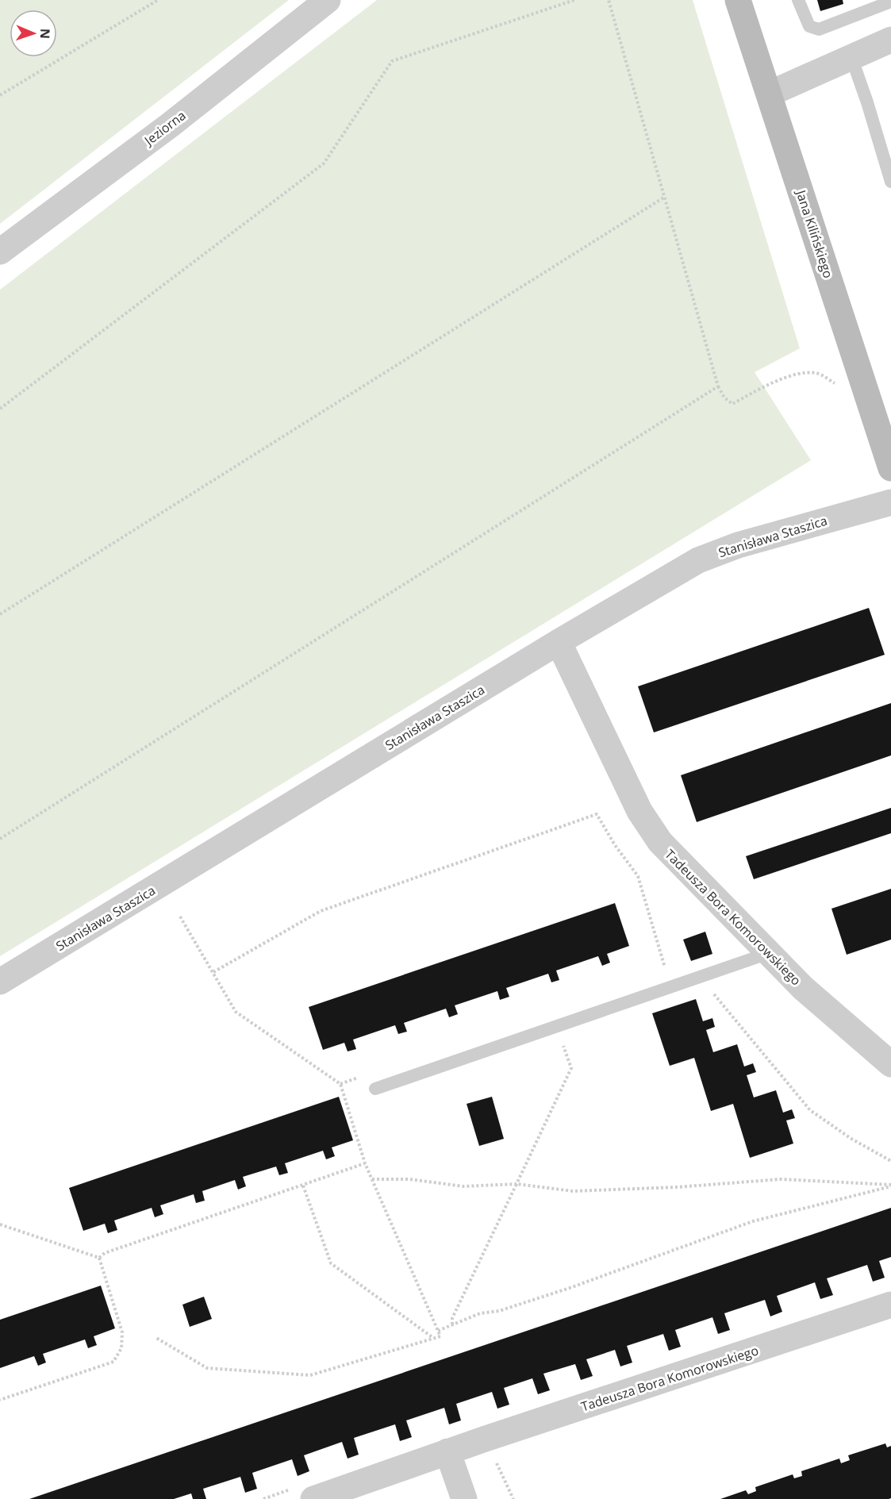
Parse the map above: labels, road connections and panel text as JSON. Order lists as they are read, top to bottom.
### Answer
{
  "streets": {
    "main road": ["Jana Kilińskiego"],
    "street": ["Jeziorna", "Stanisława Staszica", "Tadeusza Bora Komorowskiego"]
  },
  "crossings": [
    ["Stanisława Staszica", "Tadeusza Bora Komorowskiego"]
  ],
  "north": "right"
}
